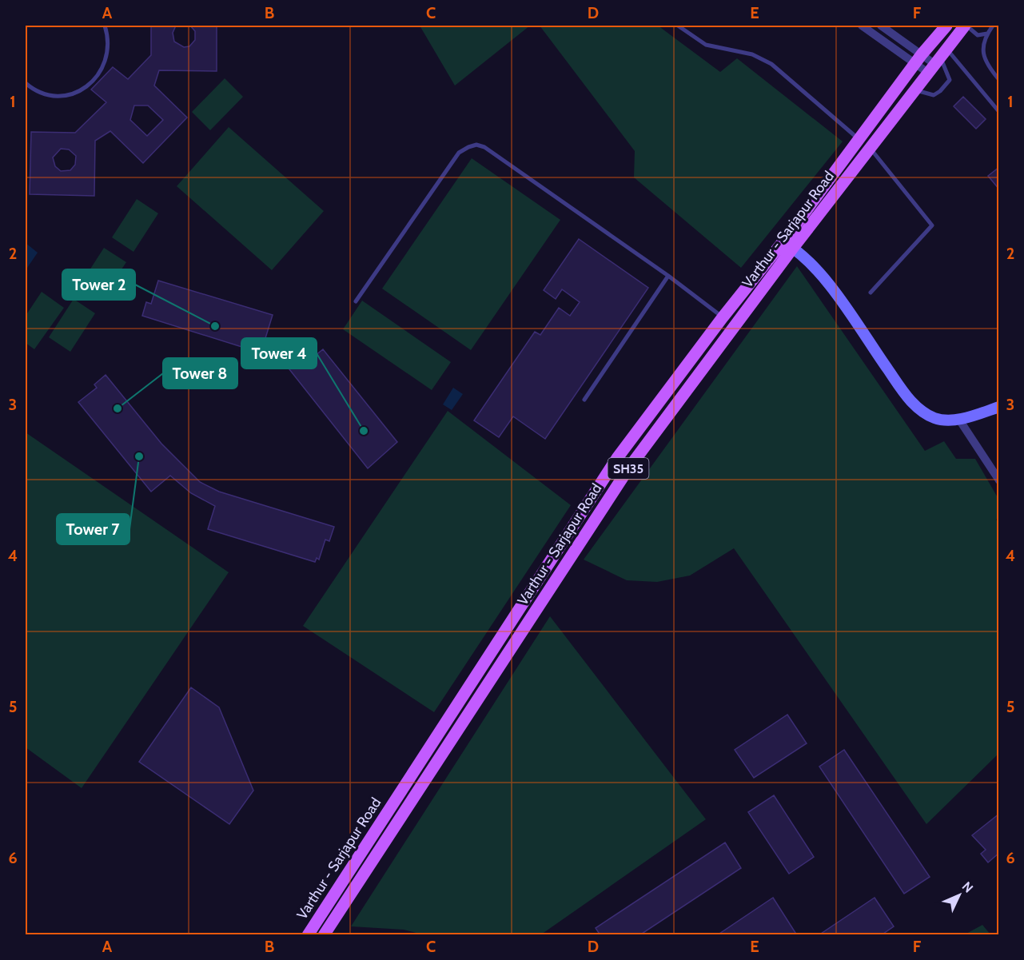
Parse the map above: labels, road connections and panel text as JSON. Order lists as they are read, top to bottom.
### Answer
{
  "streets": {
    "main road": ["Varthur - Sarjapur Road", "SH35"]
  },
  "places": [
    "Tower 2",
    "Tower 8",
    "Tower 4",
    "Tower 7"
  ],
  "north": "top right",
  "grid": {
    "columns": [
      "A",
      "B",
      "C",
      "D",
      "E",
      "F"
    ],
    "rows": [
      "1",
      "2",
      "3",
      "4",
      "5",
      "6"
    ]
  }
}
